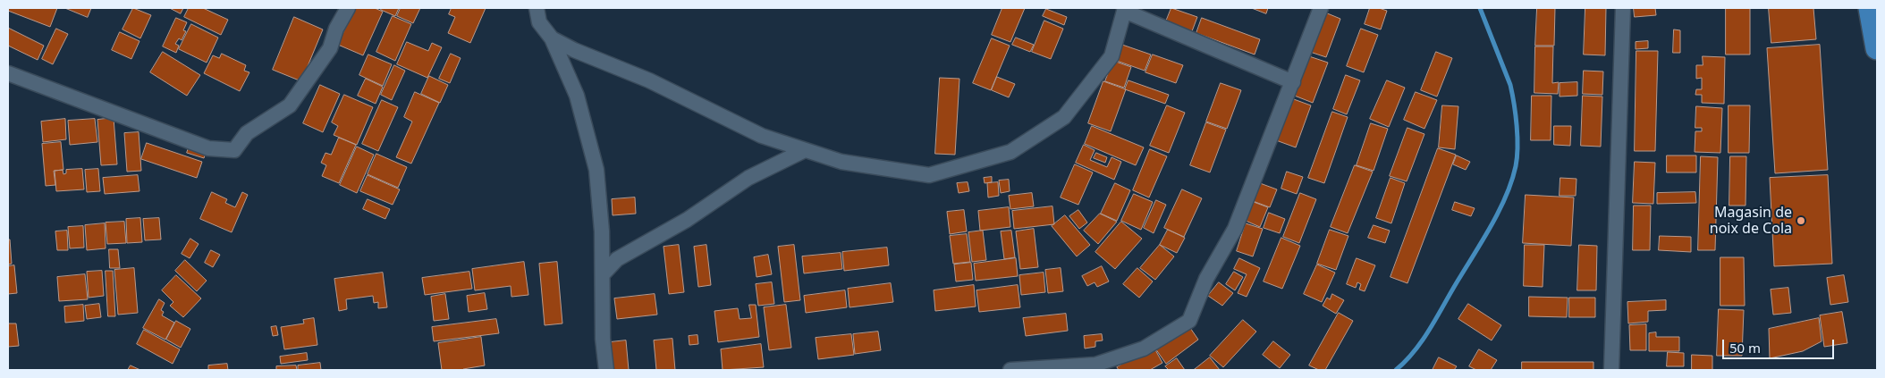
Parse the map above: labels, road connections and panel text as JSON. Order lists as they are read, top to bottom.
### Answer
{
  "places": ["Magasin de noix de Cola"],
  "scale_bar": "50 m"
}
